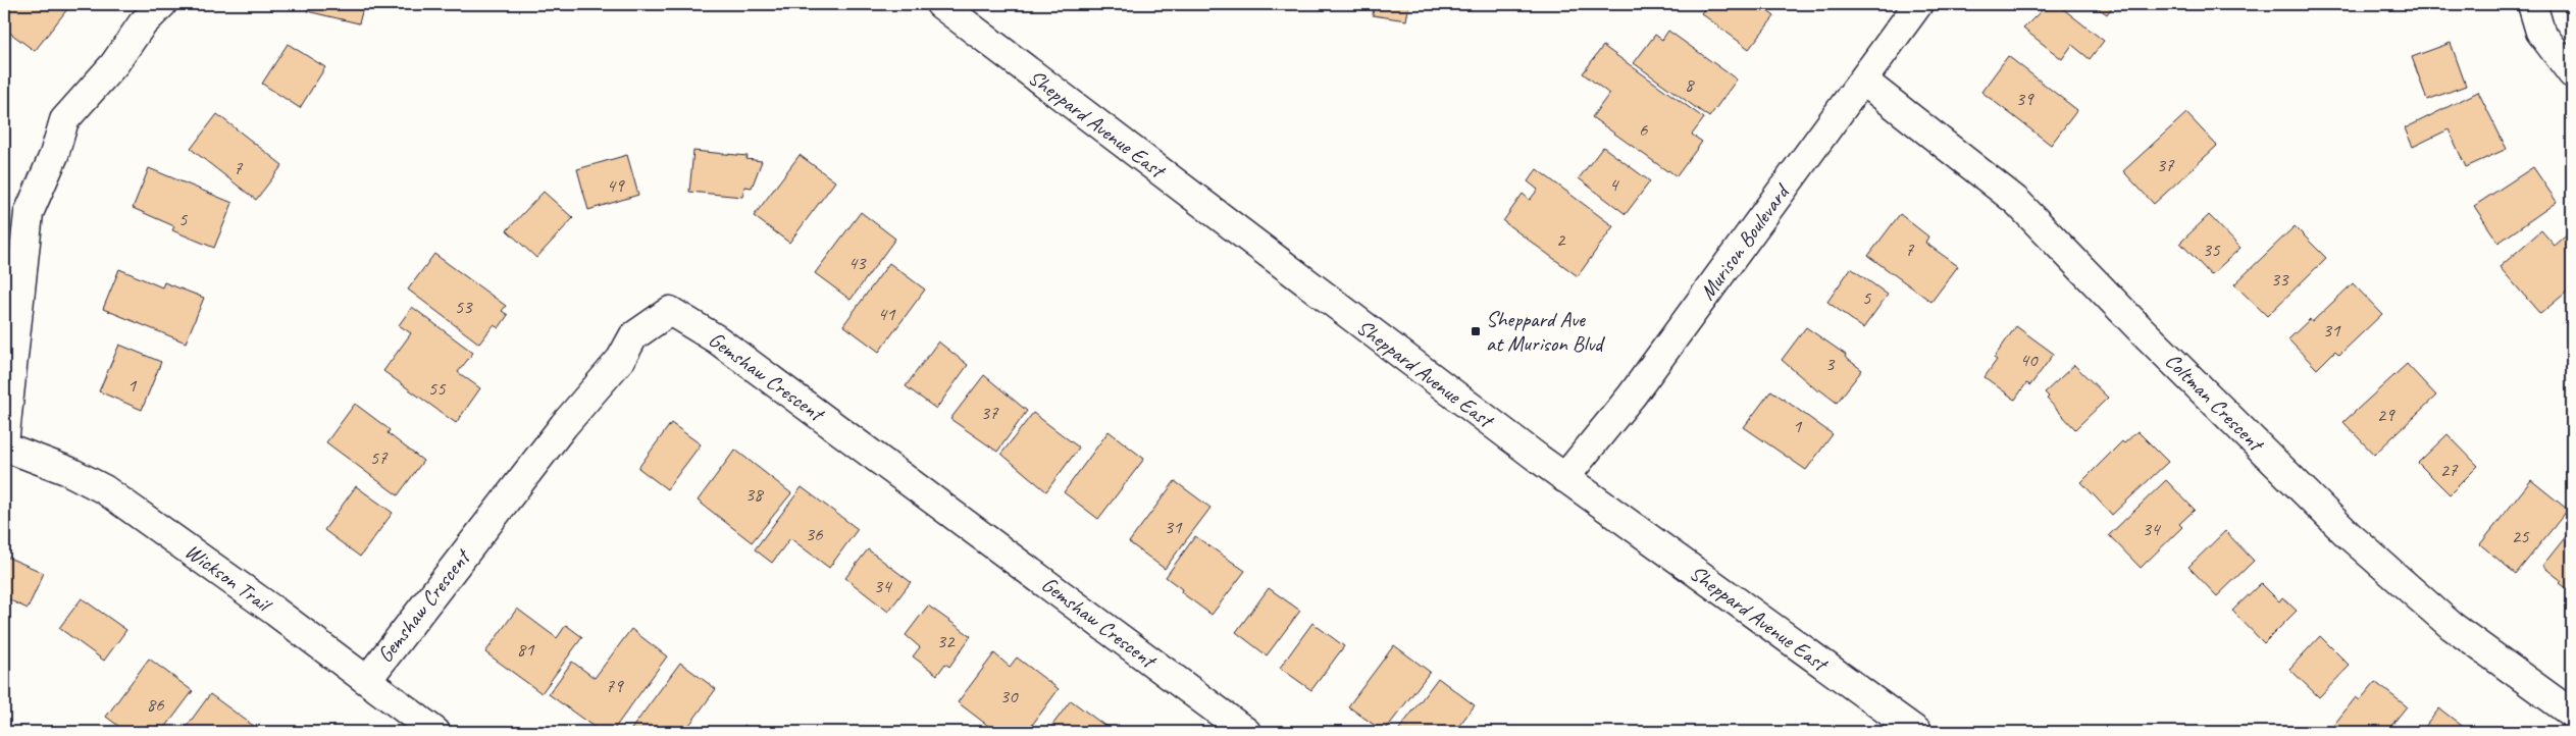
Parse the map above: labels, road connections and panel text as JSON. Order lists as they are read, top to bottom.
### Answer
{
  "streets": {
    "street": [
      "Sheppard Avenue East",
      "Murison Boulevard",
      "Gemshaw Crescent",
      "Coltman Crescent",
      "Wickson Trail"
    ]
  },
  "crossings": [
    ["Sheppard Avenue East", "Murison Boulevard"],
    ["Murison Boulevard", "Coltman Crescent"],
    ["Gemshaw Crescent", "Wickson Trail"]
  ],
  "places": {
    "transit": ["Sheppard Ave at Murison Blvd"]
  },
  "house_numbers": [
    "8",
    "39",
    "6",
    "37",
    "7",
    "4",
    "49",
    "5",
    "2",
    "7",
    "35",
    "43",
    "33",
    "5",
    "53",
    "41",
    "31",
    "40",
    "3",
    "1",
    "55",
    "37",
    "29",
    "1",
    "57",
    "27",
    "38",
    "31",
    "34",
    "36",
    "25",
    "34",
    "32",
    "81",
    "79",
    "30",
    "86"
  ]
}
